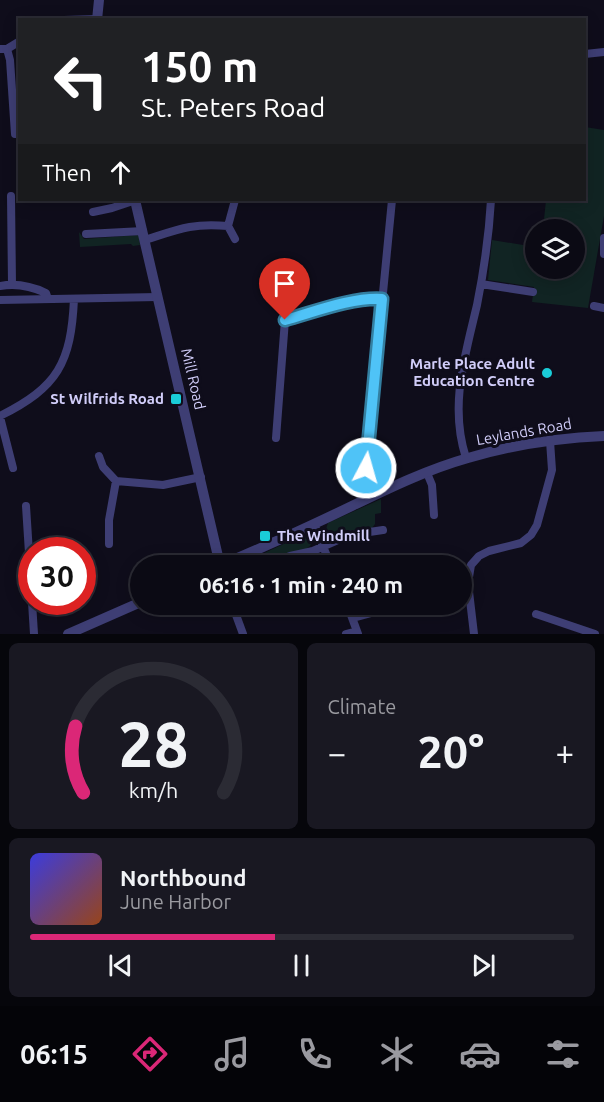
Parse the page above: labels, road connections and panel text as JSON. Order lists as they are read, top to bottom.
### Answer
{
  "streets": {
    "street": ["Mill Road", "Leylands Road"]
  },
  "places": {
    "other": ["Marle Place Adult Education Centre"],
    "transit": ["St Wilfrids Road", "The Windmill"]
  },
  "page": {
    "turn": ["150 m", "St. Peters Road"],
    "then": "Then",
    "limit": "30",
    "trip": "06:16 · 1 min · 240 m",
    "tile": "Climate",
    "heat": ["−", "20°", "+"],
    "song": ["Northbound", "June Harbor"],
    "tabs": "06:15",
    "gauge": ["28", "km/h"]
  }
}
